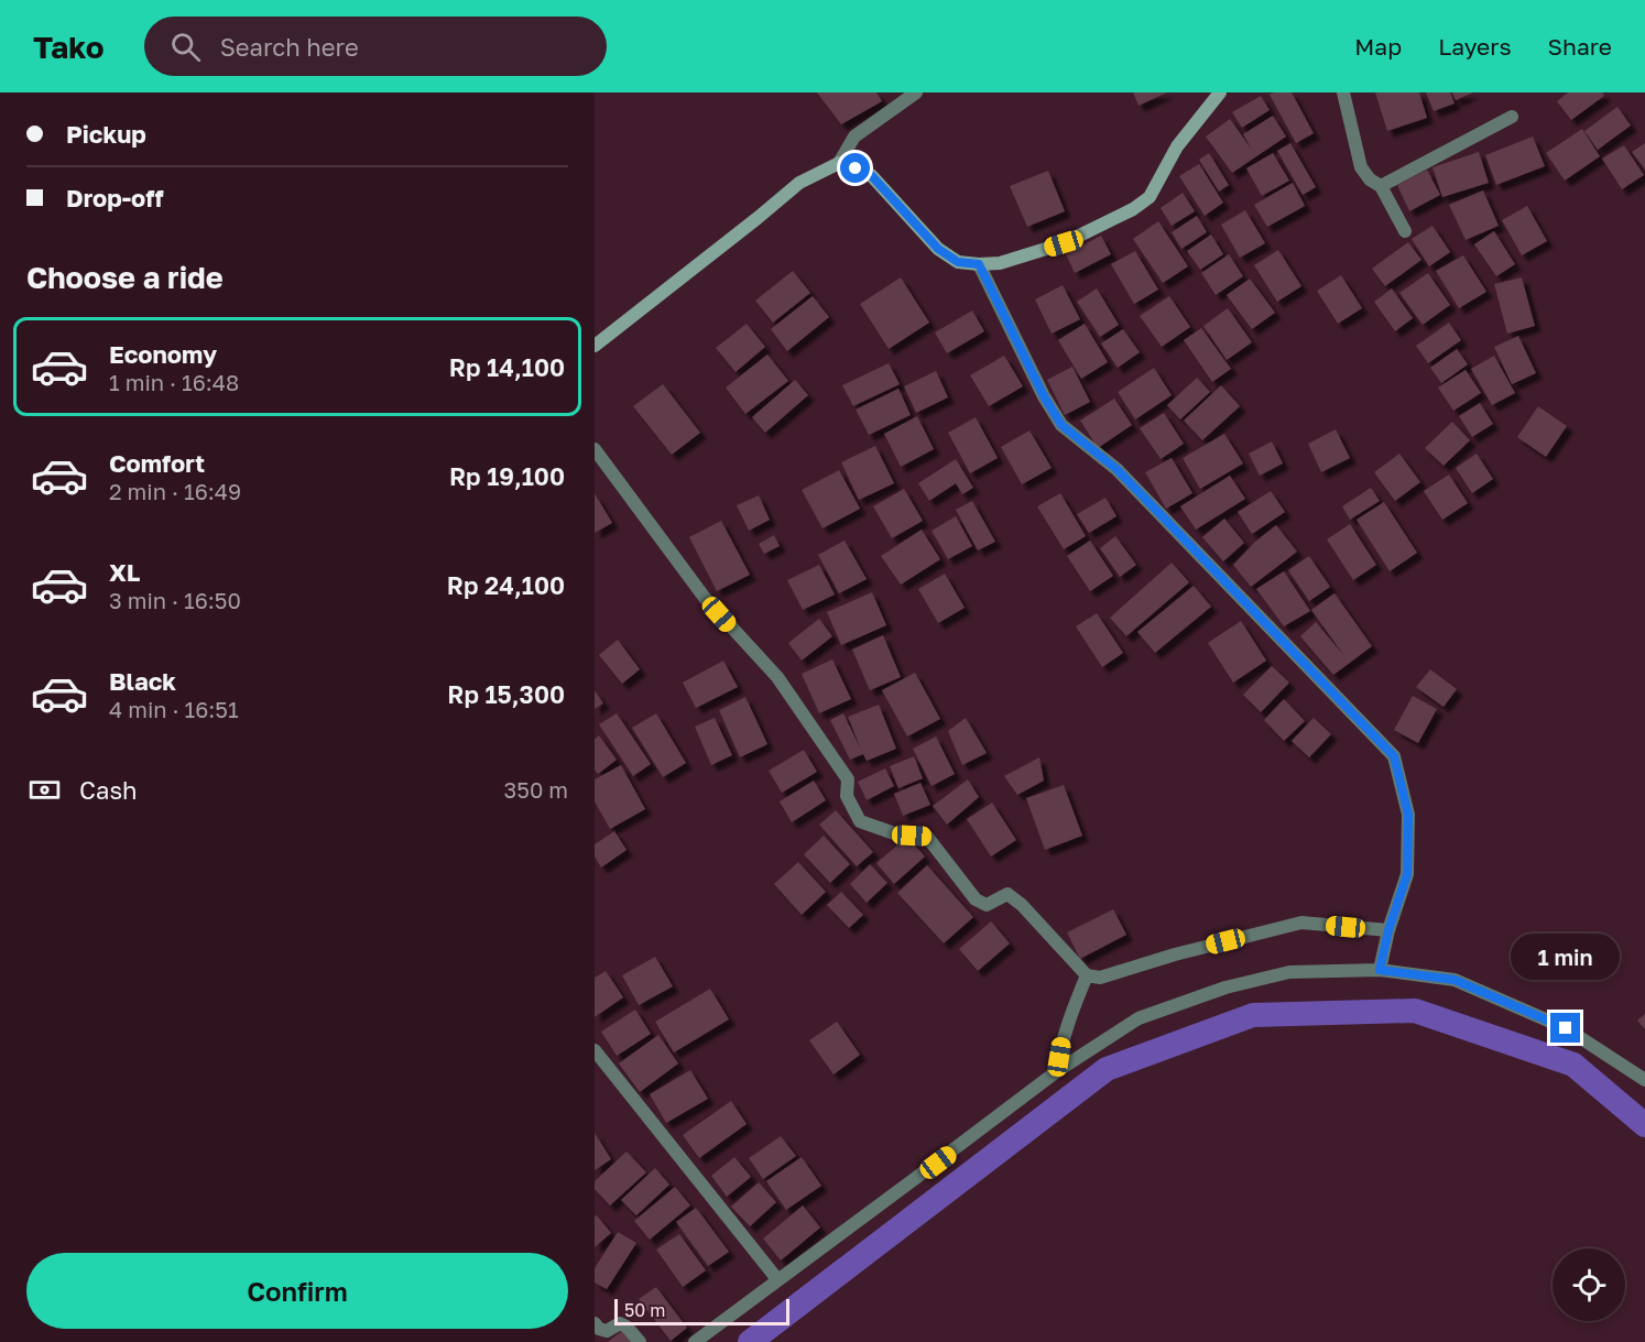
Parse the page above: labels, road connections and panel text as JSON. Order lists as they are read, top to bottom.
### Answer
{
  "scale_bar": "50 m",
  "page": {
    "header": "Tako",
    "search": "Search here",
    "nav": ["Map", "Layers", "Share"],
    "banner": ["Pickup", "Drop-off"],
    "heading": "Choose a ride",
    "list": [
      {
        "name": "Economy",
        "note": "1 min · 16:48",
        "value": "Rp 14,100"
      },
      {
        "name": "Comfort",
        "note": "2 min · 16:49",
        "value": "Rp 19,100"
      },
      {
        "name": "XL",
        "note": "3 min · 16:50",
        "value": "Rp 24,100"
      },
      {
        "name": "Black",
        "note": "4 min · 16:51",
        "value": "Rp 15,300"
      }
    ],
    "pay": ["Cash", "350 m"],
    "bubble": "1 min",
    "buttons": "Confirm",
    "scale": "50 m"
  }
}
